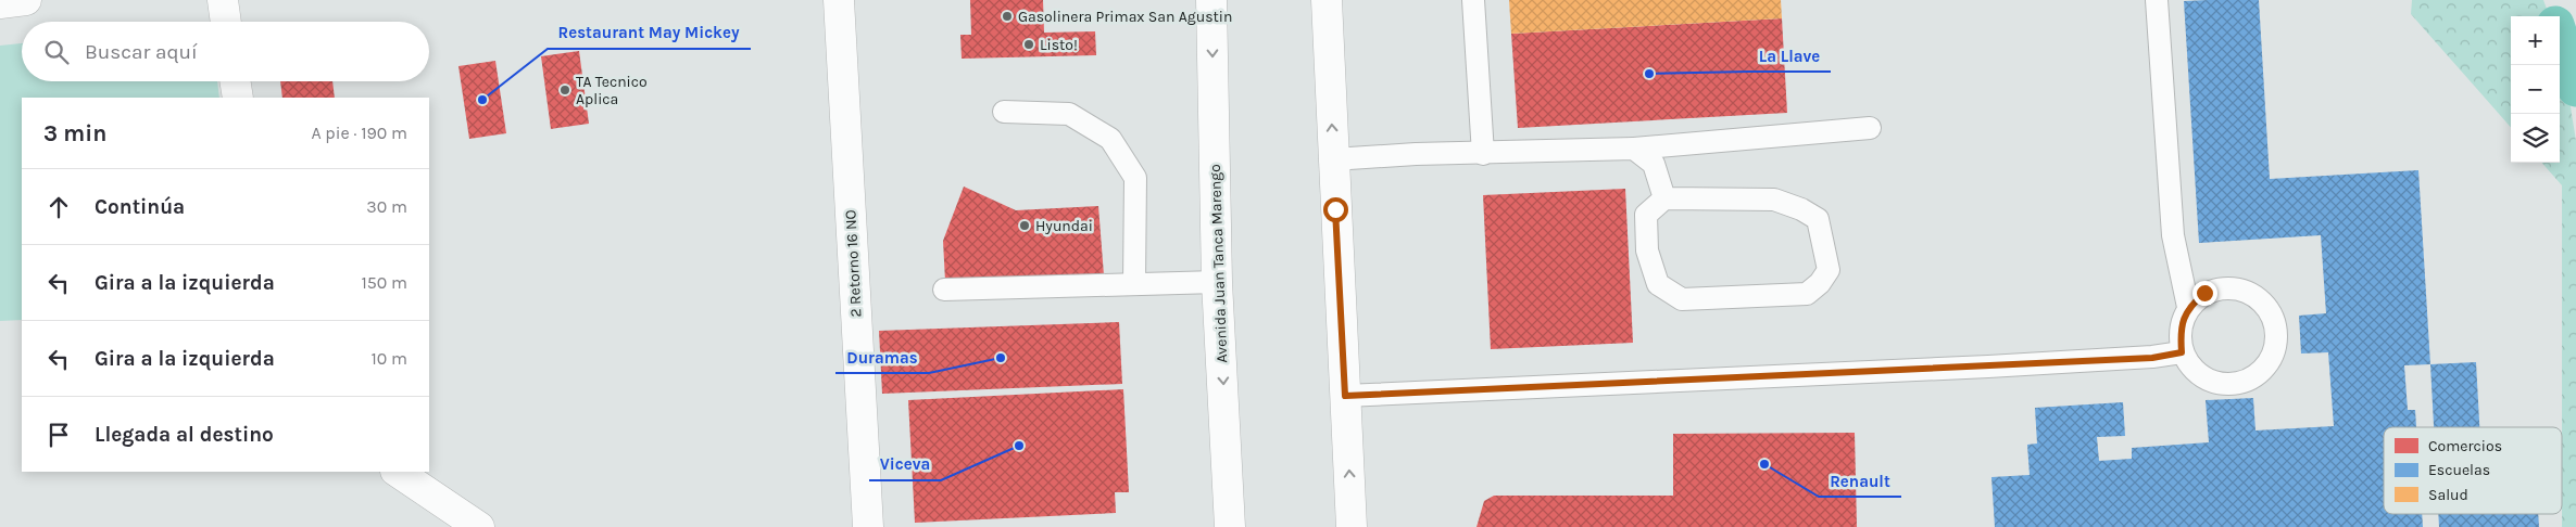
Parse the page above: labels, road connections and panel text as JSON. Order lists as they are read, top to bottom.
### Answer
{
  "streets": {
    "main road": ["2 Retorno 16 NO", "Avenida Juan Tanca Marengo"]
  },
  "places": [
    "Gasolinera Primax San Agustin",
    "Listo!",
    "La Llave",
    "TA Tecnico Aplica",
    "Restaurant May Mickey",
    "Hyundai",
    "Duramas",
    "Viceva",
    "Renault"
  ],
  "legend": ["Comercios", "Escuelas", "Salud"],
  "page": {
    "map_buttons": ["+", "−"],
    "search": "Buscar aquí",
    "heading": ["3 min", "A pie · 190 m"],
    "list": [
      ["Continúa", "30 m"],
      ["Gira a la izquierda", "150 m"],
      ["Gira a la izquierda", "10 m"],
      "Llegada al destino"
    ]
  }
}
